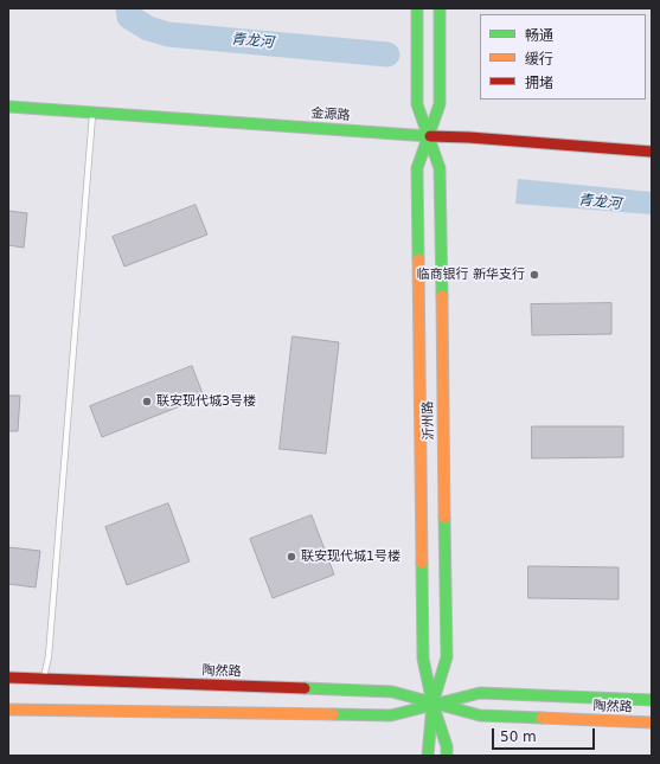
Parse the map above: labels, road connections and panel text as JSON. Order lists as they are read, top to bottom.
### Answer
{
  "streets": {
    "main road": ["金源路", "沂州路", "陶然路"]
  },
  "crossings": [
    ["金源路", "沂州路"],
    ["沂州路", "陶然路"]
  ],
  "water": ["青龙河"],
  "places": ["临商银行 新华支行", "联安现代城3号楼", "联安现代城1号楼"],
  "legend": ["畅通", "缓行", "拥堵"],
  "scale_bar": "50 m"
}
